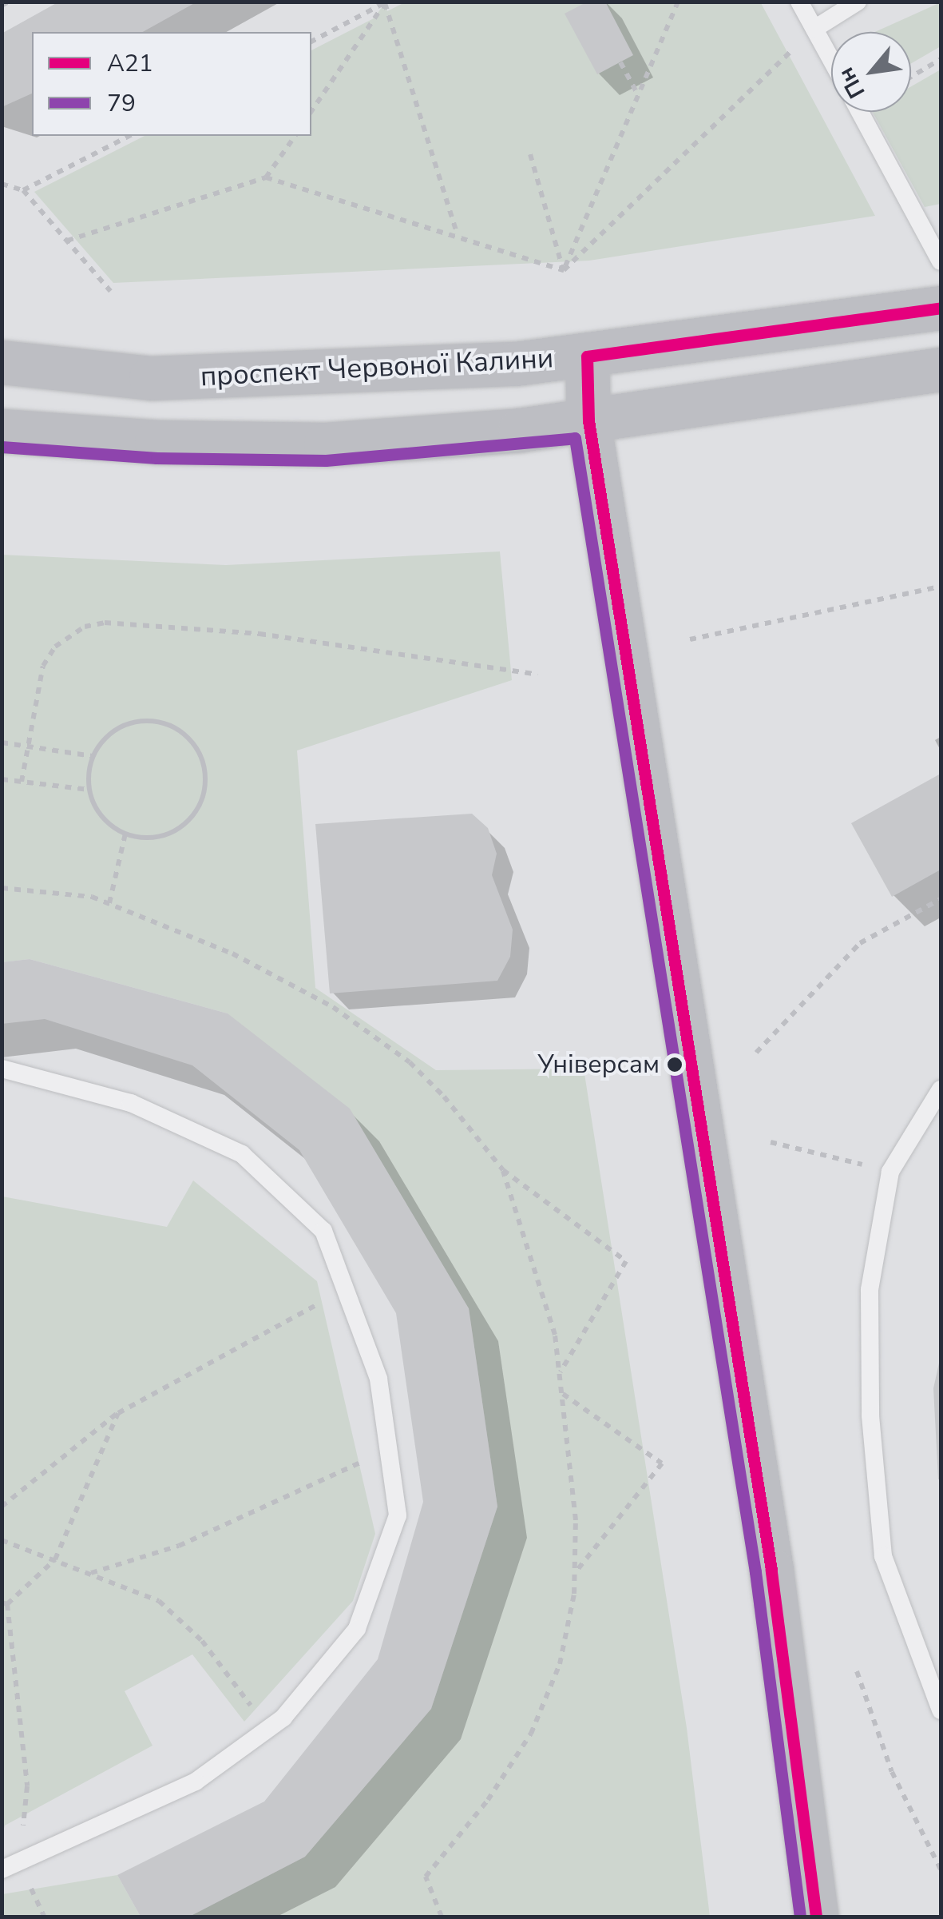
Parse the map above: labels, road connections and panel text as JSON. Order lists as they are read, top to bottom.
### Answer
{
  "streets": {
    "main road": ["проспект Червоної Калини"]
  },
  "places": ["Універсам"],
  "lines": ["transit line А21", "transit line 79"],
  "legend": ["А21", "79"],
  "north": "bottom left"
}
